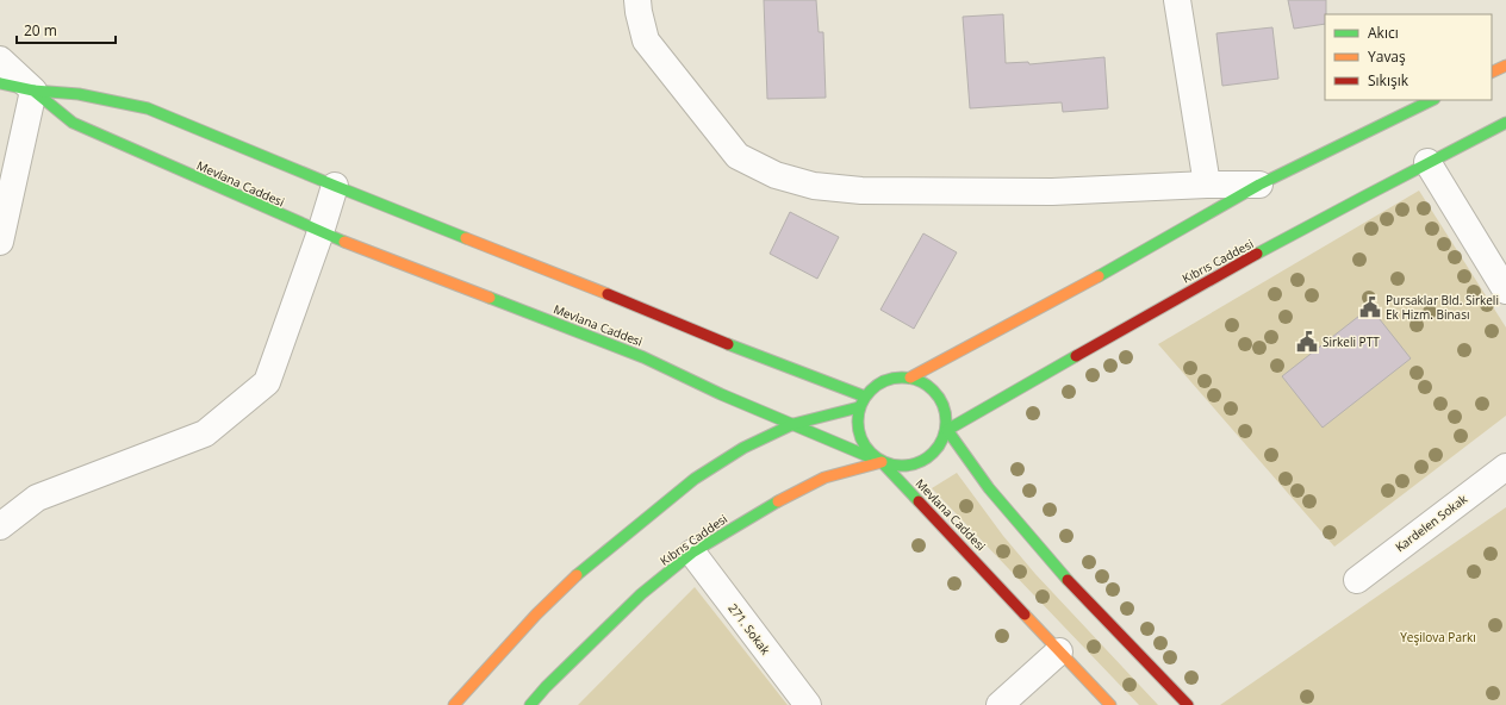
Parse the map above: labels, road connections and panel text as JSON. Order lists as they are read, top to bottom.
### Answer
{
  "streets": {
    "street": [
      "Mevlana Caddesi",
      "Kıbrıs Caddesi",
      "Kardelen Sokak",
      "271. Sokak"
    ]
  },
  "crossings": [
    ["Mevlana Caddesi", "Kıbrıs Caddesi"],
    ["Kıbrıs Caddesi", "271. Sokak"]
  ],
  "parks": ["Yeşilova Parkı"],
  "places": {
    "public building": ["Pursaklar Bld. Sirkeli Ek Hizm. Binası", "Sirkeli PTT"]
  },
  "legend": ["Akıcı", "Yavaş", "Sıkışık"],
  "scale_bar": "20 m"
}
